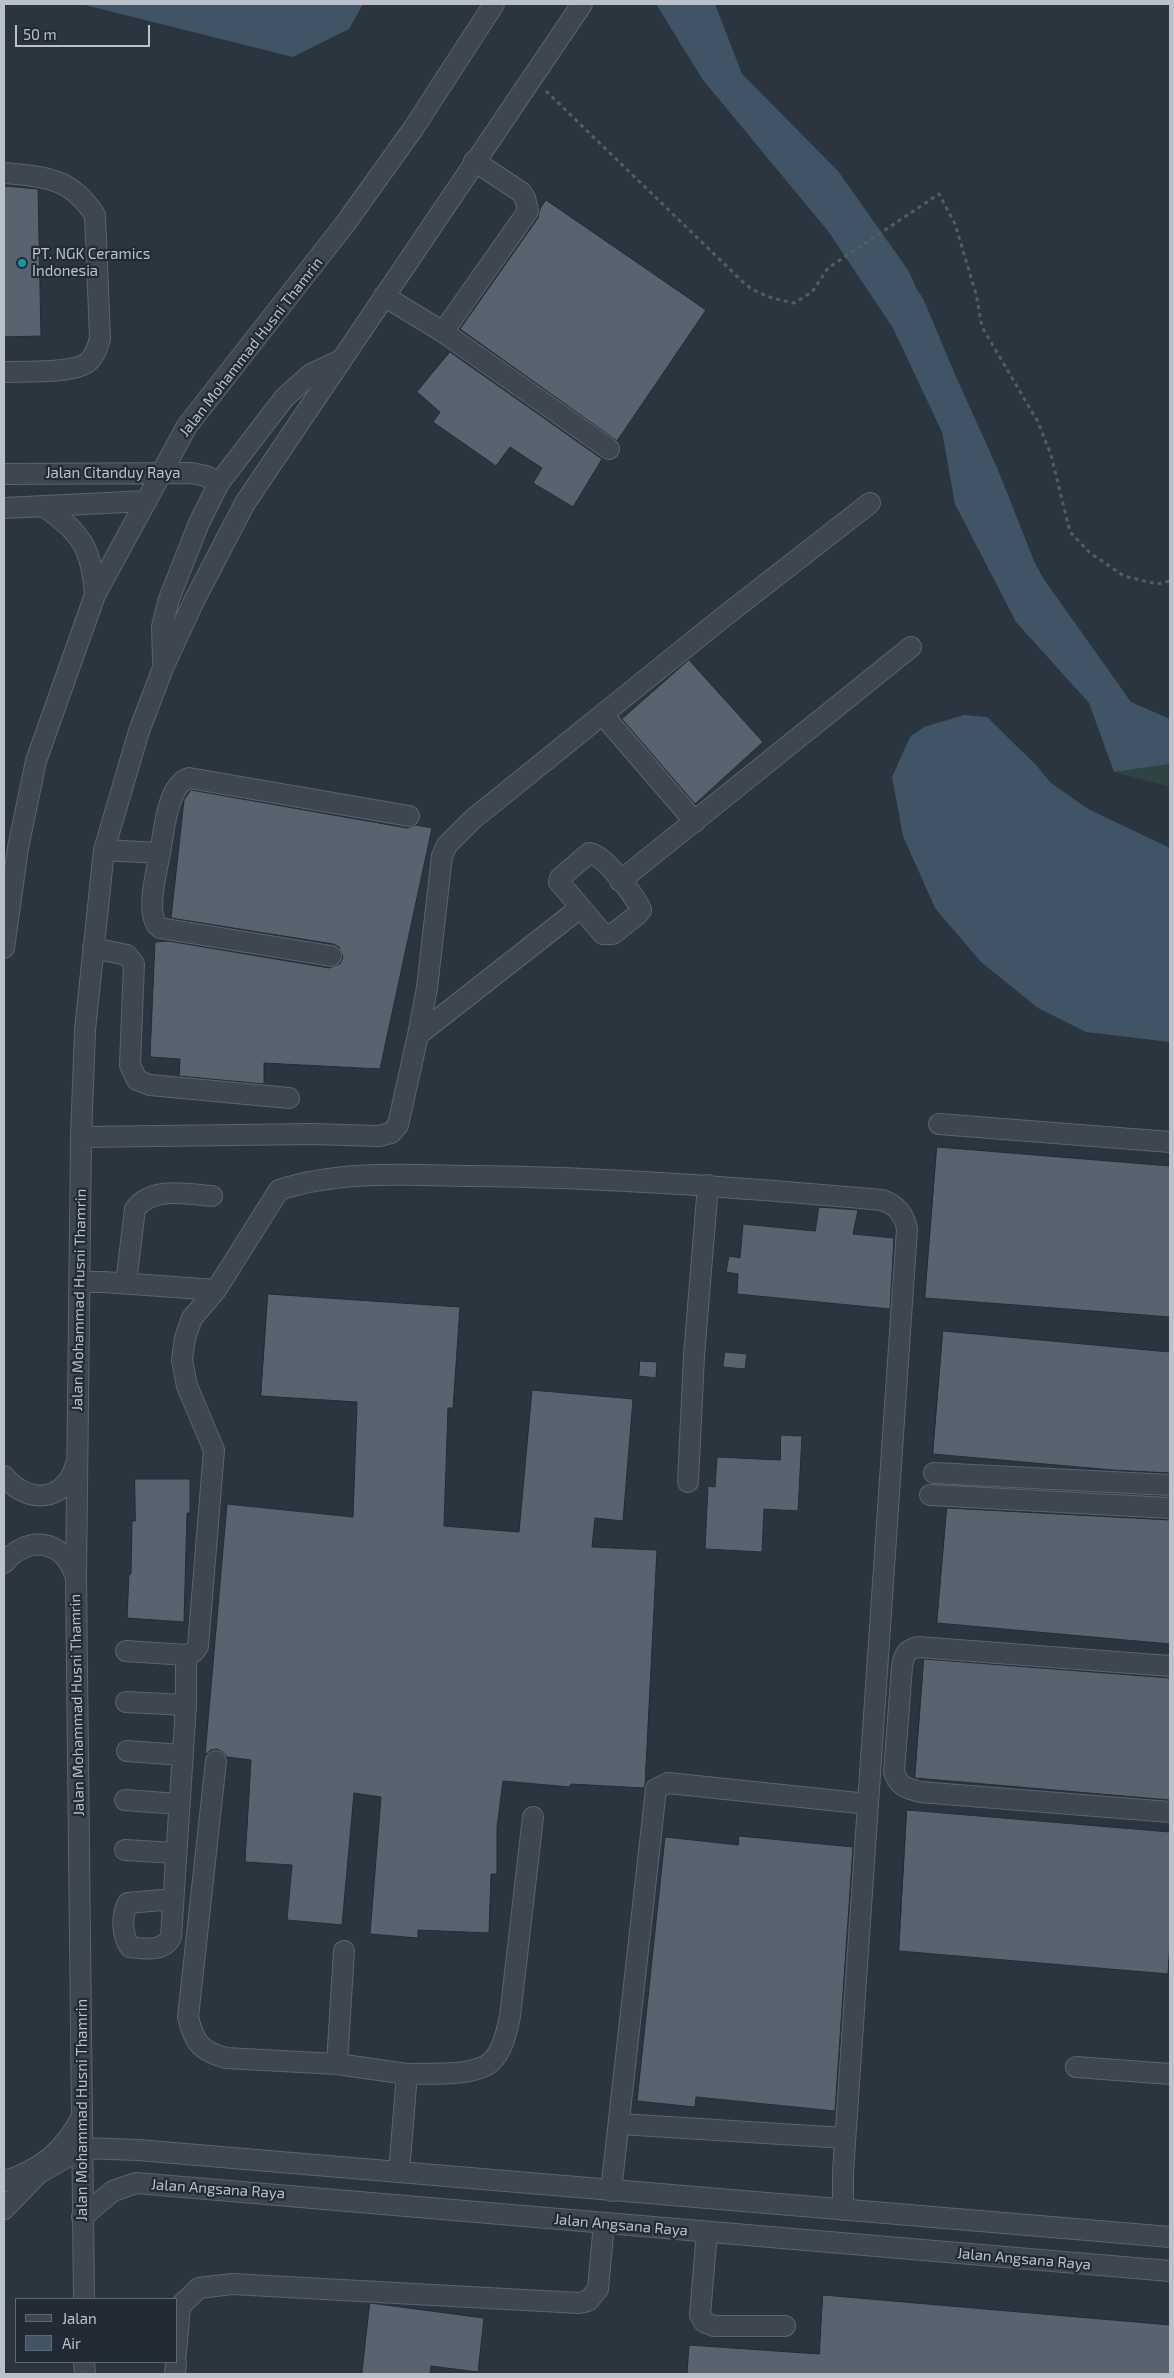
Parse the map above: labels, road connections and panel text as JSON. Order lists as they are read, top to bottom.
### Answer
{
  "streets": {
    "street": ["Jalan Mohammad Husni Thamrin", "Jalan Citanduy Raya", "Jalan Angsana Raya"]
  },
  "crossings": [
    ["Jalan Mohammad Husni Thamrin", "Jalan Citanduy Raya"],
    ["Jalan Mohammad Husni Thamrin", "Jalan Angsana Raya"]
  ],
  "places": ["PT. NGK Ceramics Indonesia"],
  "legend": ["Jalan", "Air"],
  "scale_bar": "50 m"
}
